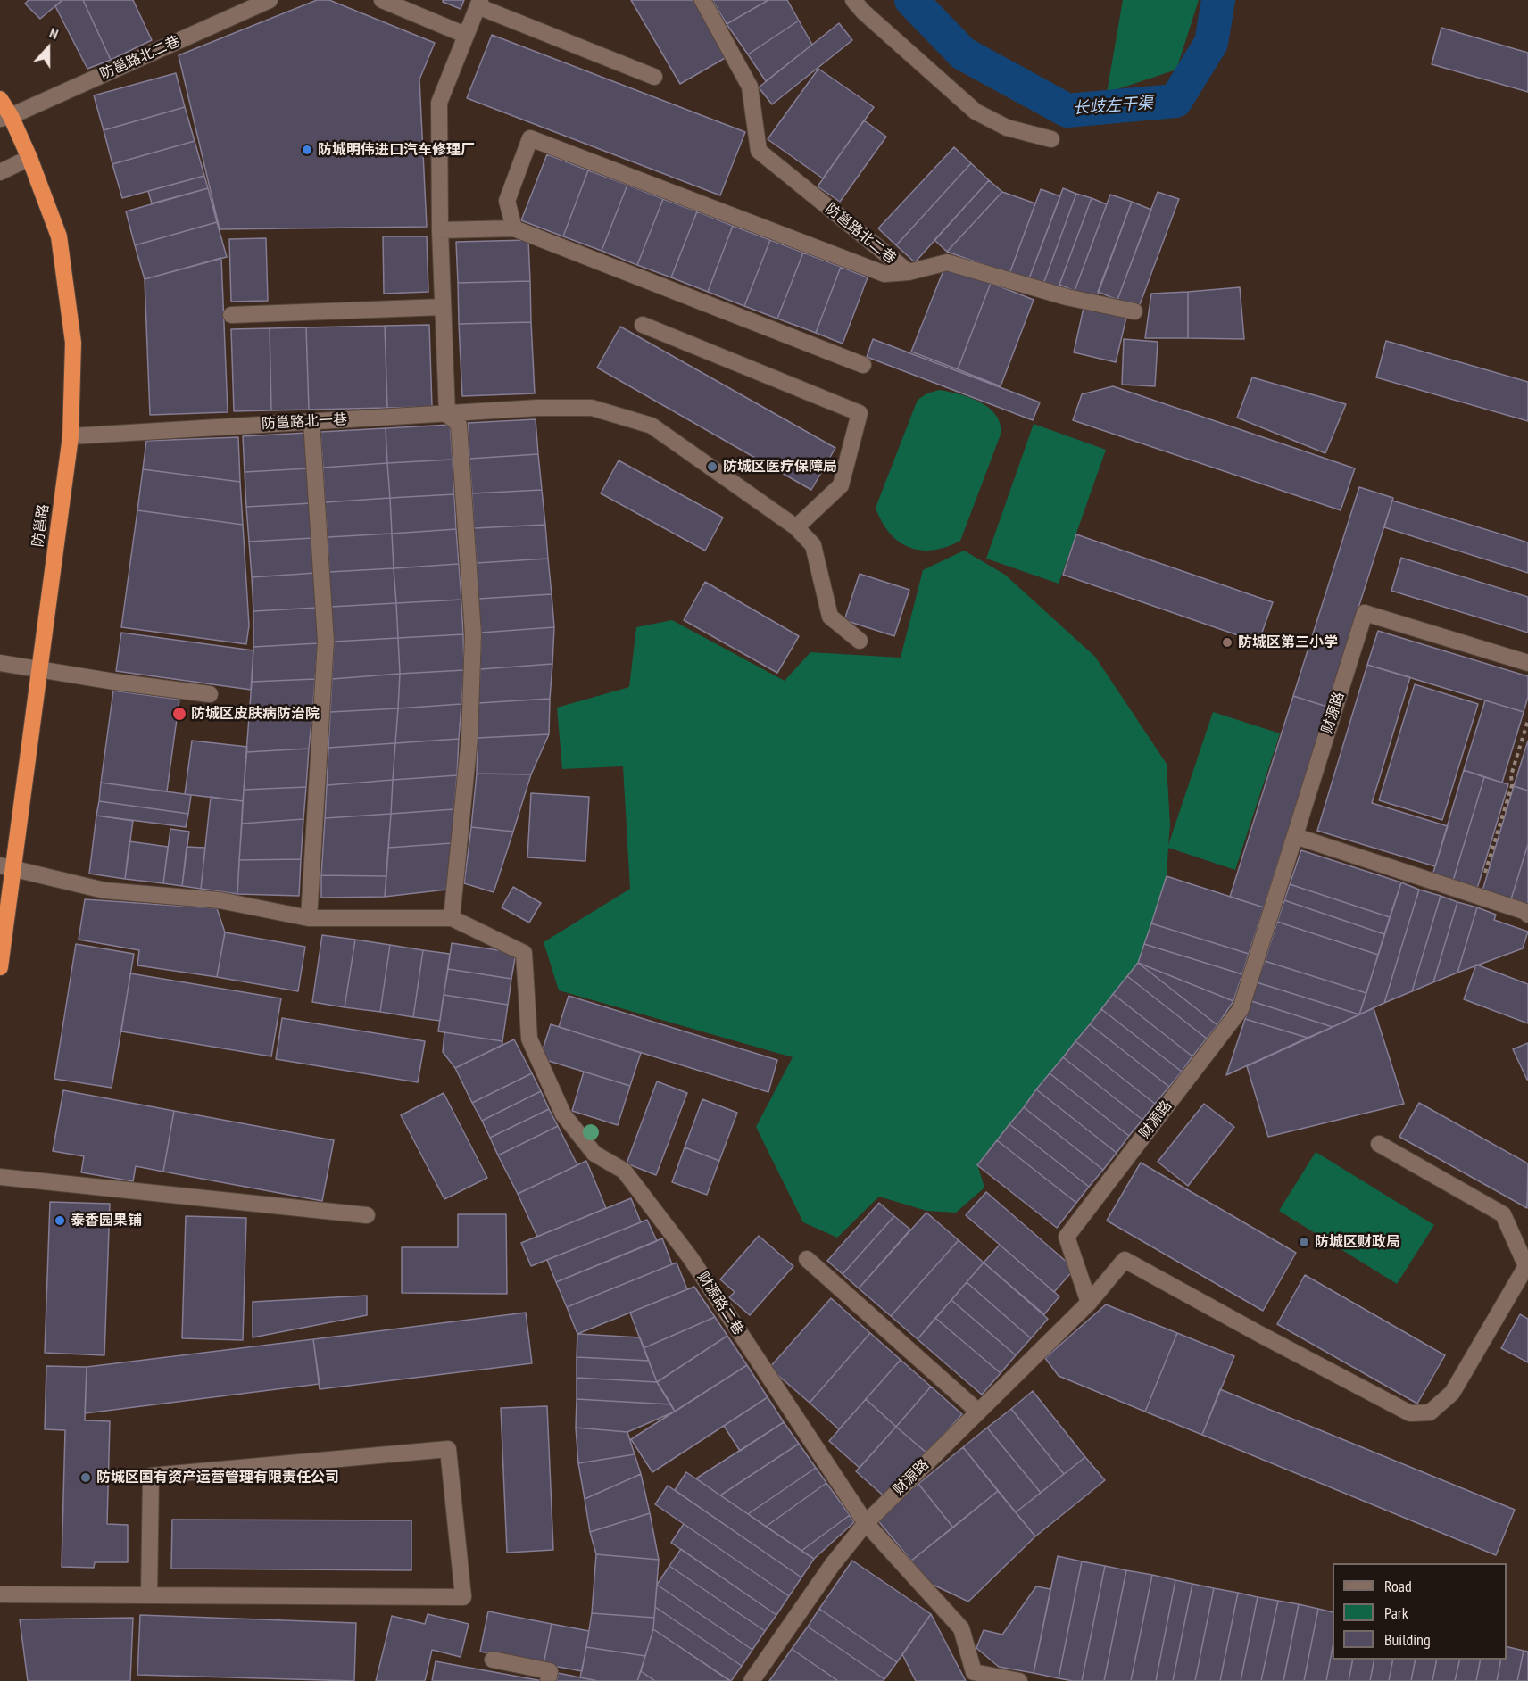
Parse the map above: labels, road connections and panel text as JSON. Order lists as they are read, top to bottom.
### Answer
{
  "streets": {
    "highway": ["防邕路"],
    "street": [
      "防邕路北二巷",
      "防邕路北一巷",
      "财源路",
      "财源路二巷"
    ]
  },
  "crossings": [
    ["防邕路北二巷", "防邕路"],
    ["防邕路北一巷", "防邕路"],
    ["财源路", "财源路二巷"]
  ],
  "water": ["长歧左干渠"],
  "places": [
    "防城明伟进口汽车修理厂",
    "防城区医疗保障局",
    "防城区第三小学",
    "防城区皮肤病防治院",
    "泰香园果铺",
    "防城区财政局",
    "防城区国有资产运营管理有限责任公司"
  ],
  "legend": ["Road", "Park", "Building"],
  "north": "top"
}
